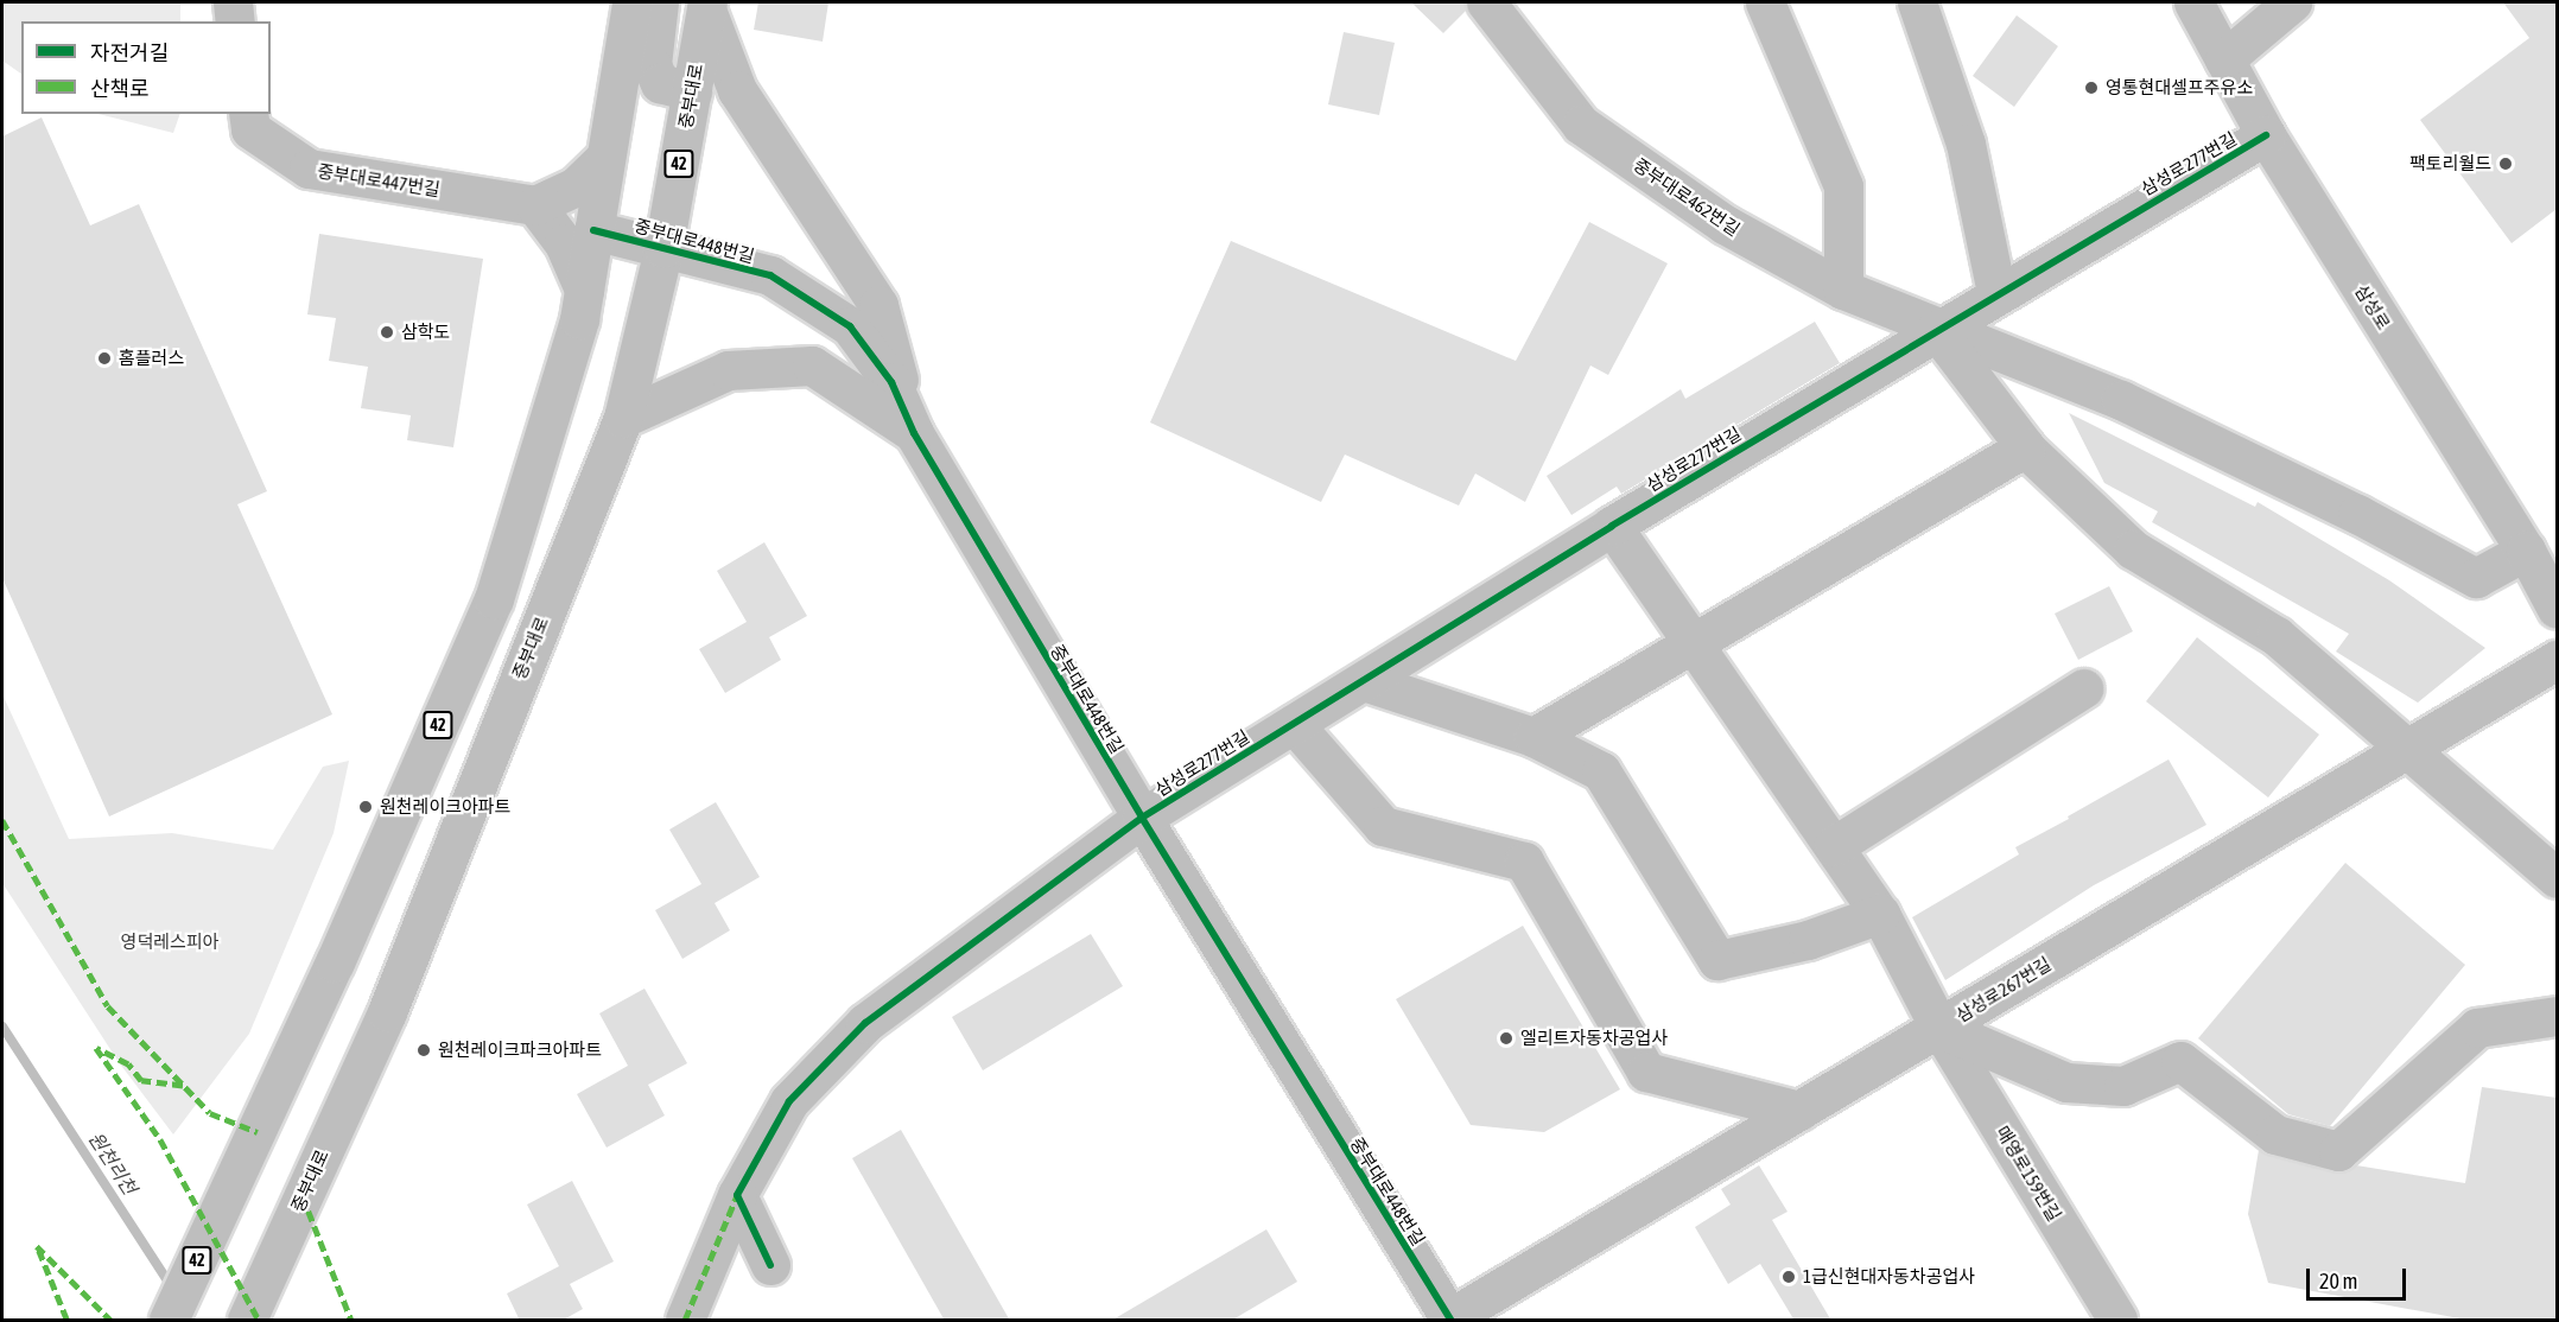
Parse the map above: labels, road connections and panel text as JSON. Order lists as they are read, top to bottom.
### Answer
{
  "streets": {
    "street": [
      "중부대로",
      "42",
      "삼성로277번길",
      "중부대로447번길",
      "중부대로462번길",
      "중부대로448번길",
      "삼성로",
      "삼성로267번길",
      "매영로159번길"
    ]
  },
  "crossings": [
    ["중부대로", "중부대로448번길"],
    ["42", "중부대로448번길"],
    ["삼성로277번길", "중부대로462번길"],
    ["삼성로277번길", "중부대로448번길"],
    ["삼성로277번길", "삼성로"],
    ["삼성로277번길", "매영로159번길"],
    ["중부대로462번길", "삼성로"],
    ["중부대로448번길", "삼성로267번길"],
    ["삼성로267번길", "매영로159번길"]
  ],
  "water": ["원천리천"],
  "parks": ["영덕레스피아"],
  "places": [
    "영통현대셀프주유소",
    "팩토리월드",
    "삼학도",
    "홈플러스",
    "원천레이크아파트",
    "엘리트자동차공업사",
    "원천레이크파크아파트",
    "1급신현대자동차공업사"
  ],
  "legend": ["자전거길", "산책로"],
  "scale_bar": "20 m"
}
